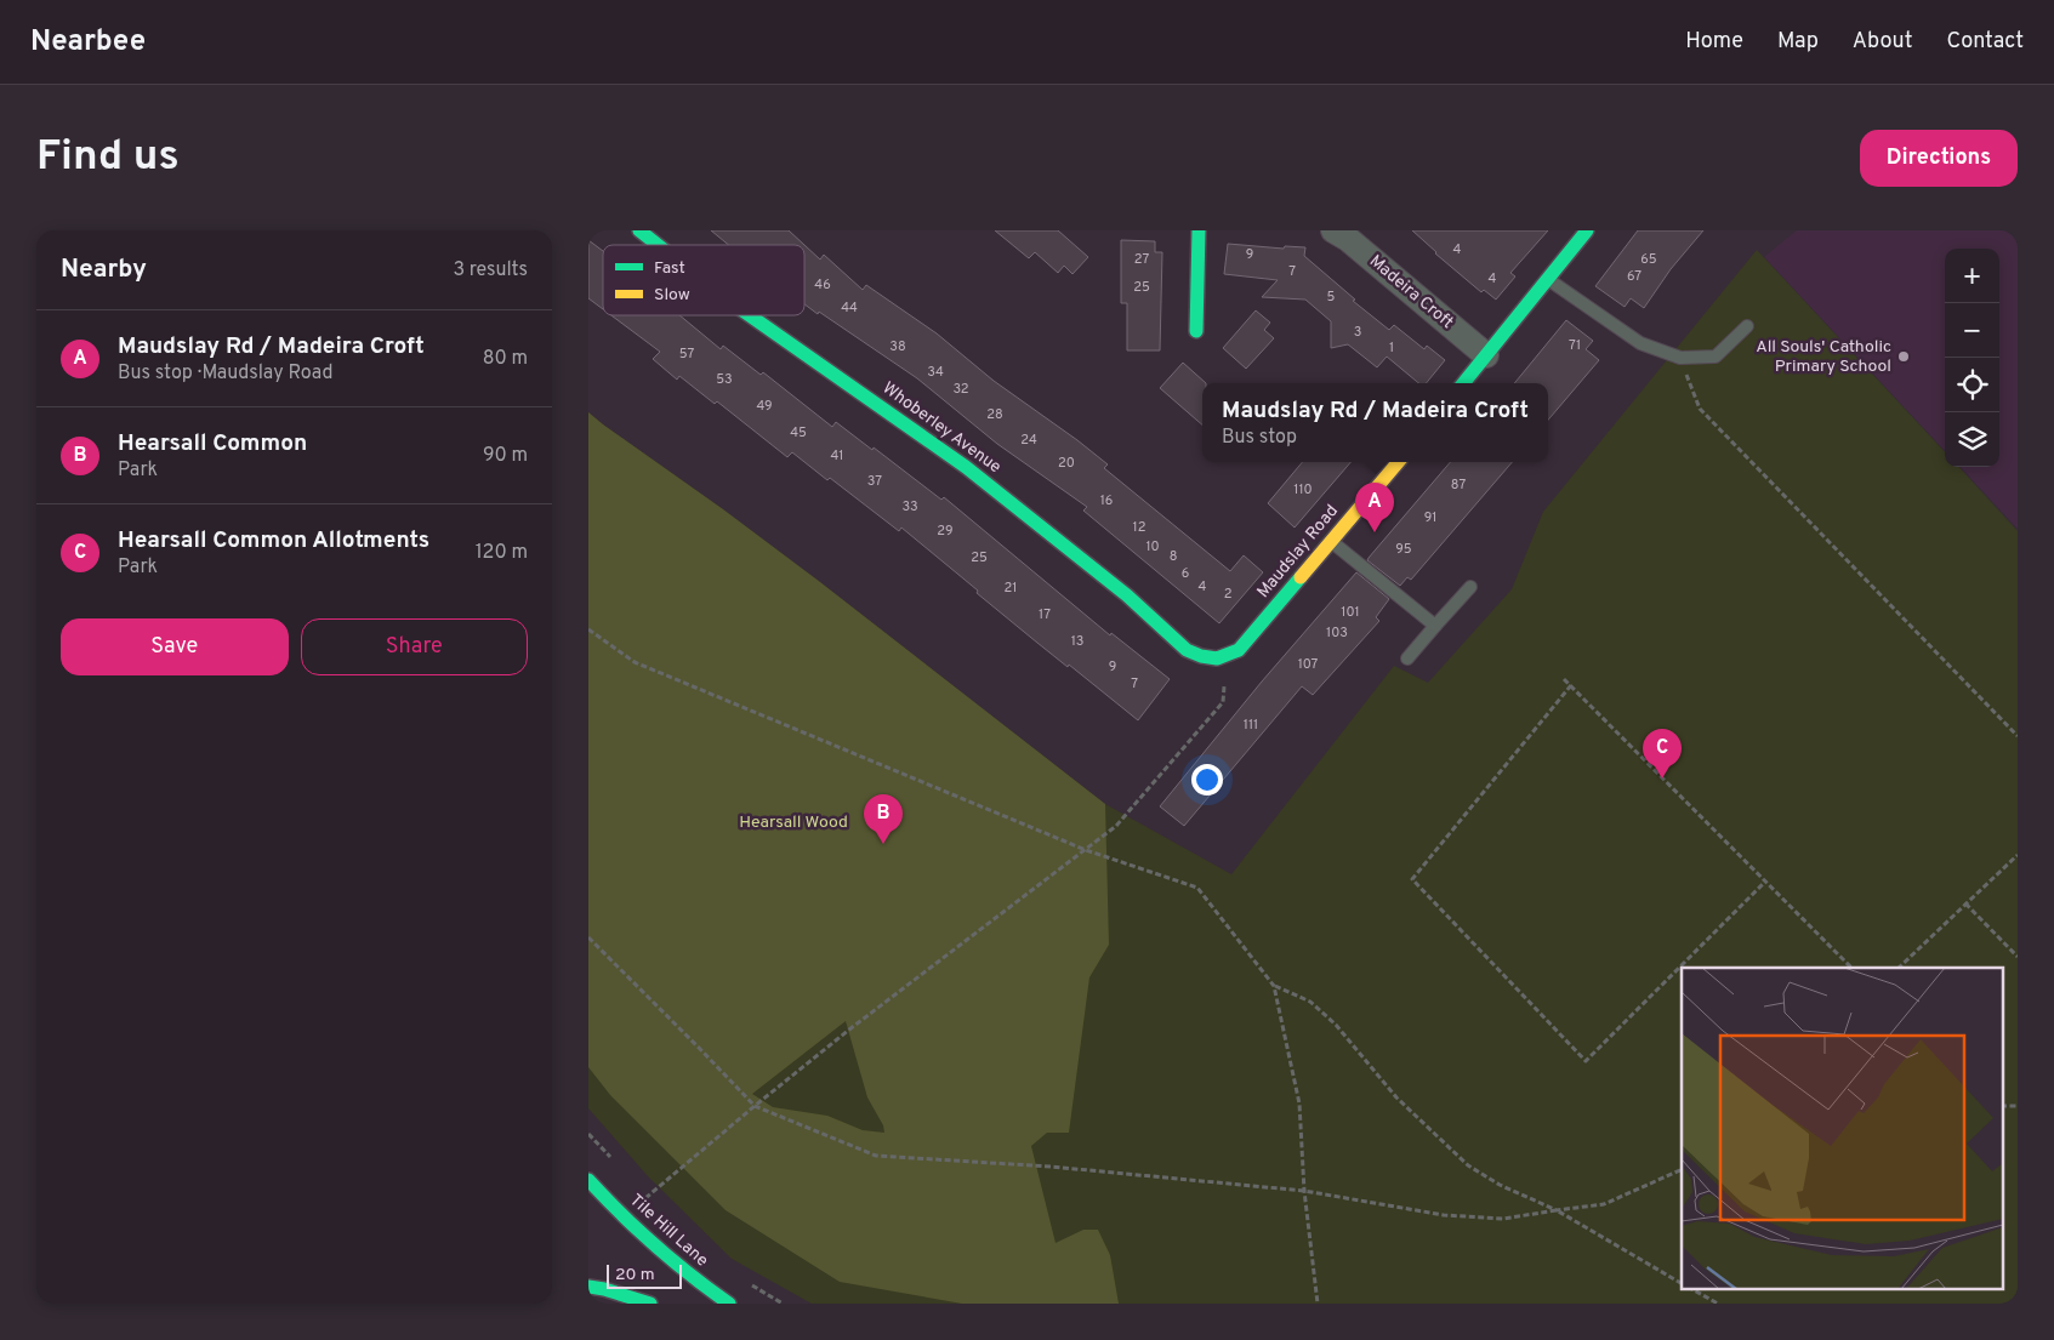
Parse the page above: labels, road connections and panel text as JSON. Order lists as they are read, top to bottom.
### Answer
{
  "streets": {
    "street": [
      "Madeira Croft",
      "Whoberley Avenue",
      "Maudslay Road",
      "Tile Hill Lane"
    ]
  },
  "crossings": [
    ["Whoberley Avenue", "Maudslay Road"]
  ],
  "parks": ["Hearsall Wood"],
  "places": ["All Souls' Catholic Primary School"],
  "house_numbers": [
    "4",
    "9",
    "27",
    "65",
    "7",
    "67",
    "4",
    "46",
    "25",
    "5",
    "44",
    "3",
    "71",
    "38",
    "1",
    "57",
    "34",
    "53",
    "32",
    "49",
    "28",
    "45",
    "24",
    "41",
    "20",
    "37",
    "87",
    "110",
    "16",
    "33",
    "91",
    "12",
    "29",
    "10",
    "95",
    "8",
    "25",
    "6",
    "4",
    "21",
    "2",
    "101",
    "17",
    "103",
    "13",
    "107",
    "9",
    "7",
    "111"
  ],
  "legend": ["Fast", "Slow"],
  "scale_bar": "20 m",
  "page": {
    "header": "Nearbee",
    "nav": [
      "Home",
      "Map",
      "About",
      "Contact"
    ],
    "buttons": [
      "Directions",
      ["Save", "Share"]
    ],
    "title": "Find us",
    "heading": ["Nearby", "3 results"],
    "map_buttons": ["+", "−"],
    "list": [
      {
        "mark": "A",
        "name": "Maudslay Rd / Madeira Croft",
        "note": "Bus stop · Maudslay Road",
        "value": "80 m"
      },
      {
        "mark": "B",
        "name": "Hearsall Common",
        "note": "Park",
        "value": "90 m"
      },
      {
        "mark": "C",
        "name": "Hearsall Common Allotments",
        "note": "Park",
        "value": "120 m"
      }
    ],
    "popup": ["Maudslay Rd / Madeira Croft", "Bus stop"],
    "pins": ["A", "C", "B"],
    "scale": "20 m"
  }
}
